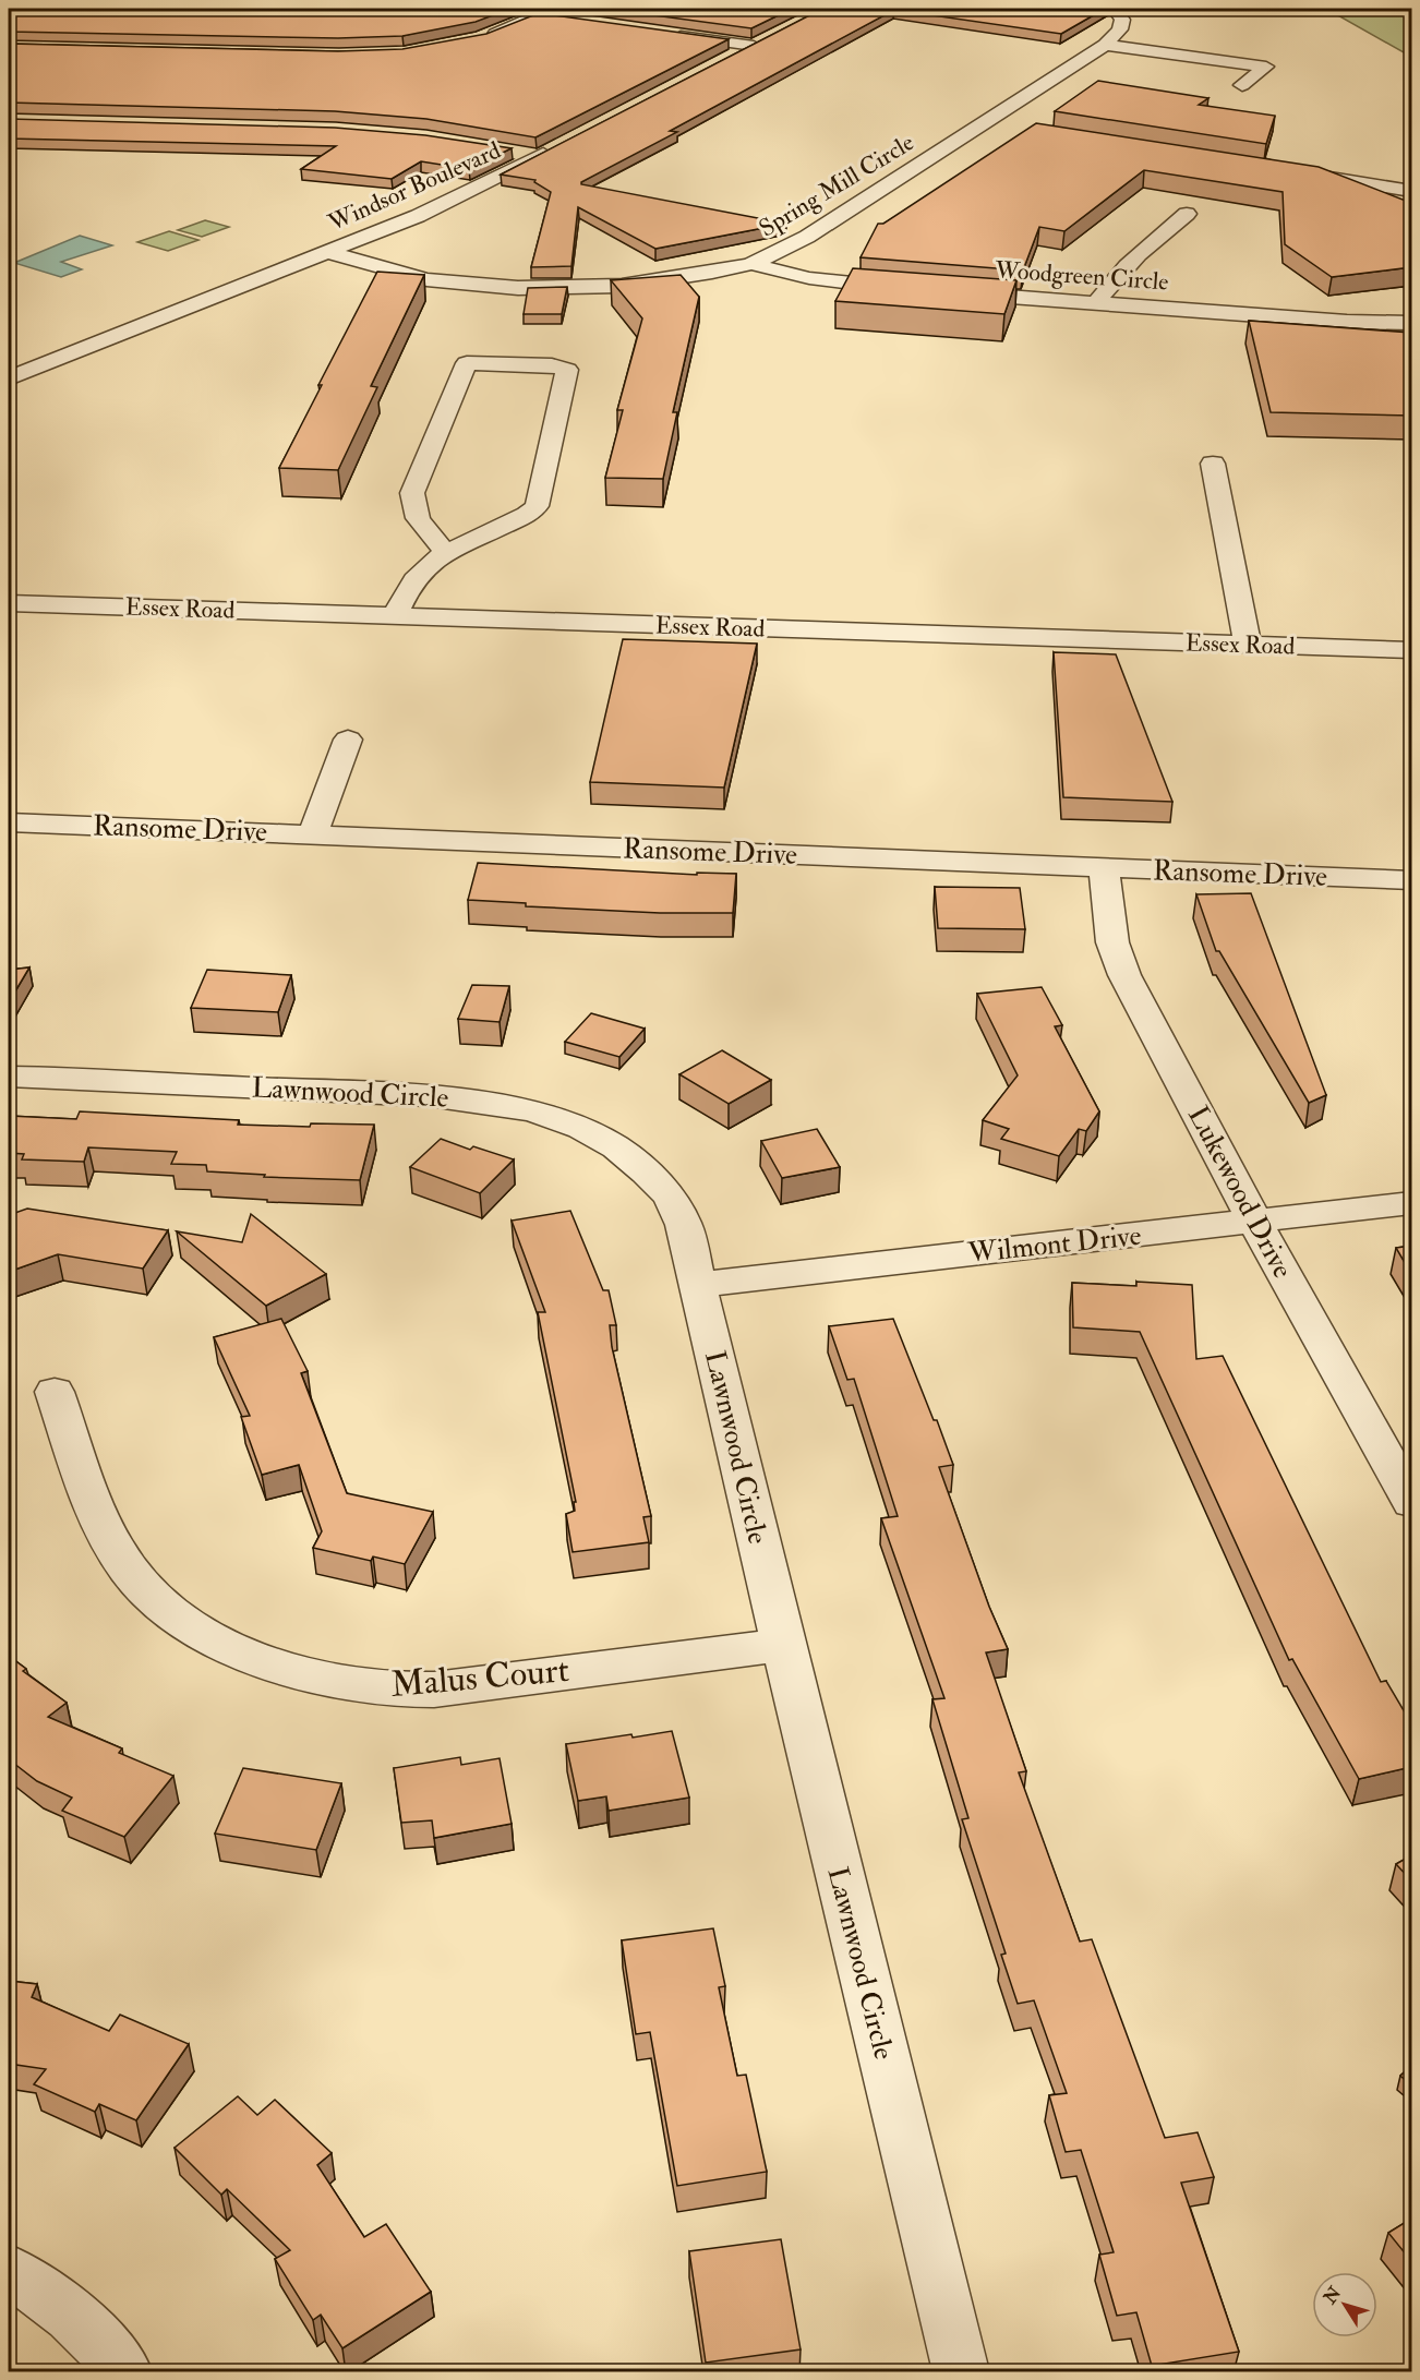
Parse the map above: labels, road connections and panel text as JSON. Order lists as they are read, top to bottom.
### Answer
{
  "streets": {
    "street": [
      "Spring Mill Circle",
      "Windsor Boulevard",
      "Woodgreen Circle",
      "Essex Road",
      "Ransome Drive",
      "Lawnwood Circle",
      "Lukewood Drive",
      "Wilmont Drive",
      "Malus Court"
    ]
  },
  "crossings": [
    ["Spring Mill Circle", "Windsor Boulevard"],
    ["Ransome Drive", "Lukewood Drive"],
    ["Lawnwood Circle", "Wilmont Drive"],
    ["Lawnwood Circle", "Malus Court"],
    ["Lukewood Drive", "Wilmont Drive"]
  ],
  "north": "top left"
}
